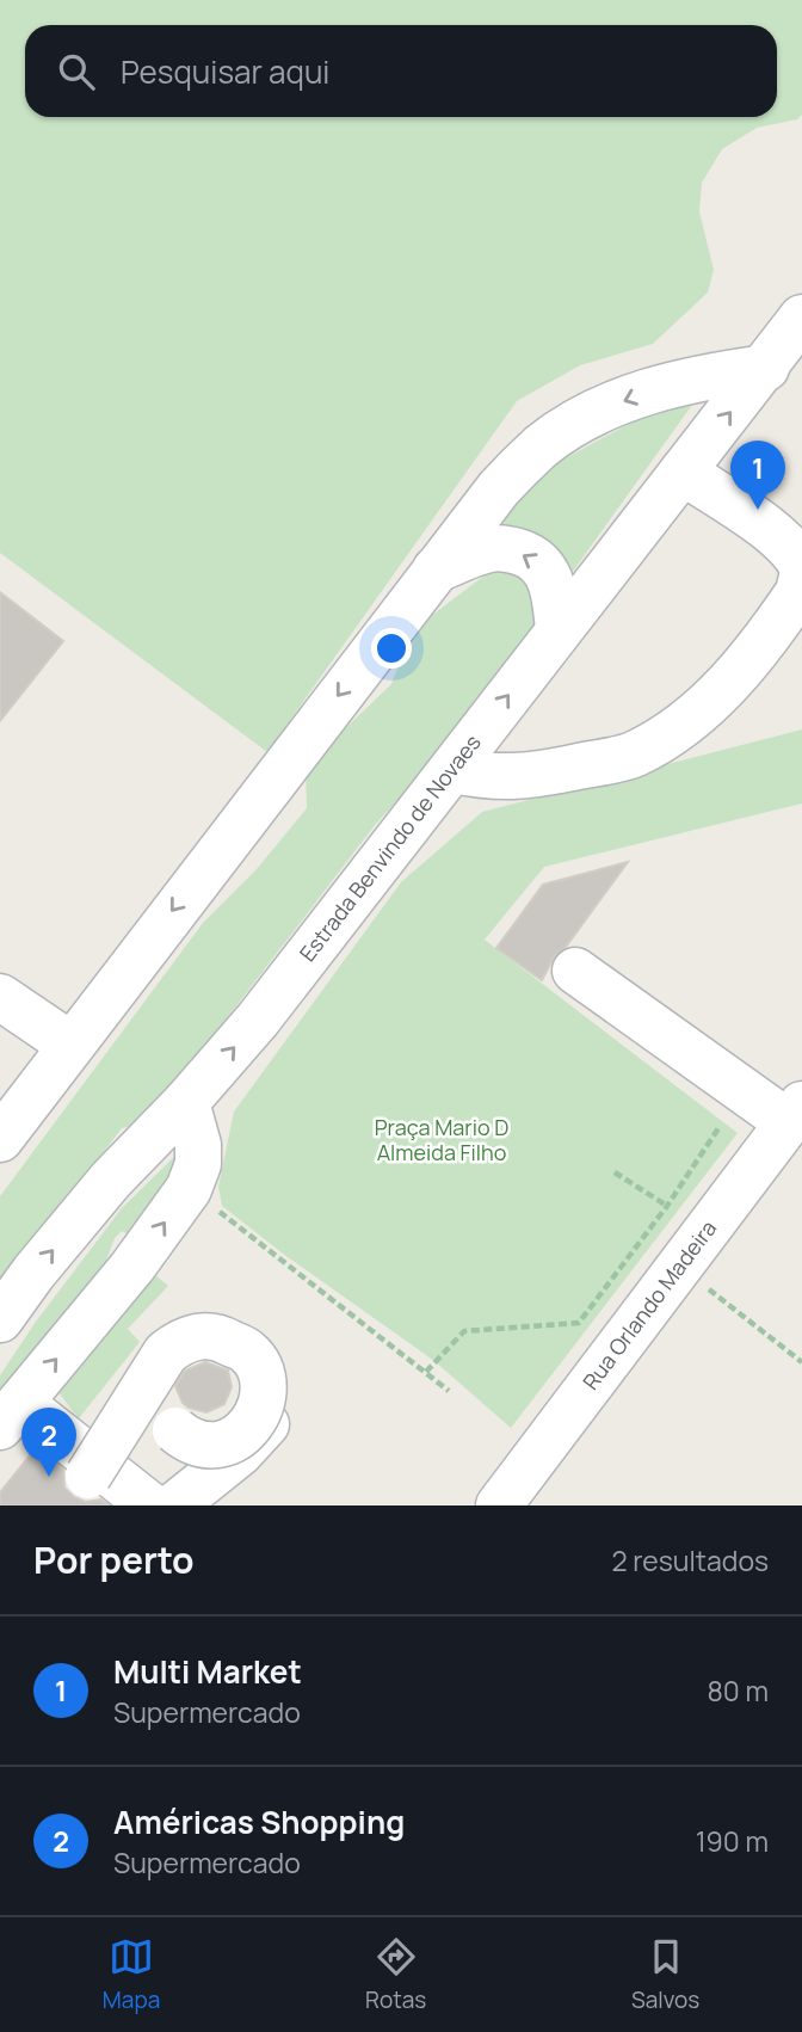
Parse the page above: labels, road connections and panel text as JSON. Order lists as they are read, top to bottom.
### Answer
{
  "streets": {
    "street": ["Estrada Benvindo de Novaes", "Rua Orlando Madeira"]
  },
  "parks": ["Praça Mario D Almeida Filho"],
  "page": {
    "search": "Pesquisar aqui",
    "pins": ["1", "2"],
    "heading": ["Por perto", "2 resultados"],
    "list": [
      {
        "mark": "1",
        "name": "Multi Market",
        "note": "Supermercado",
        "value": "80 m"
      },
      {
        "mark": "2",
        "name": "Américas Shopping",
        "note": "Supermercado",
        "value": "190 m"
      }
    ],
    "nav": ["Mapa", "Rotas", "Salvos"]
  }
}
